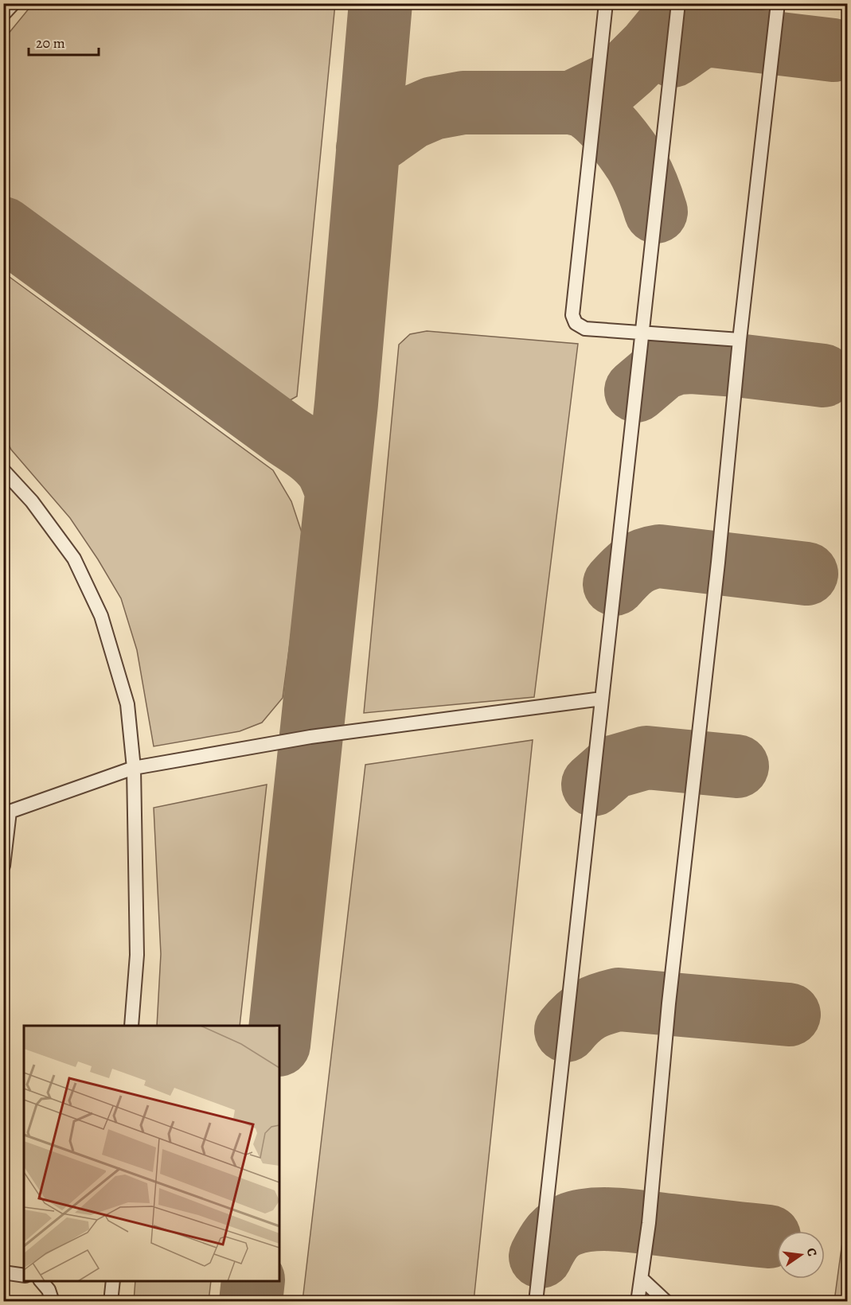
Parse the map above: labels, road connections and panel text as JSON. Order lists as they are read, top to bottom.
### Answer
{
  "scale_bar": "20 m",
  "north": "right"
}
